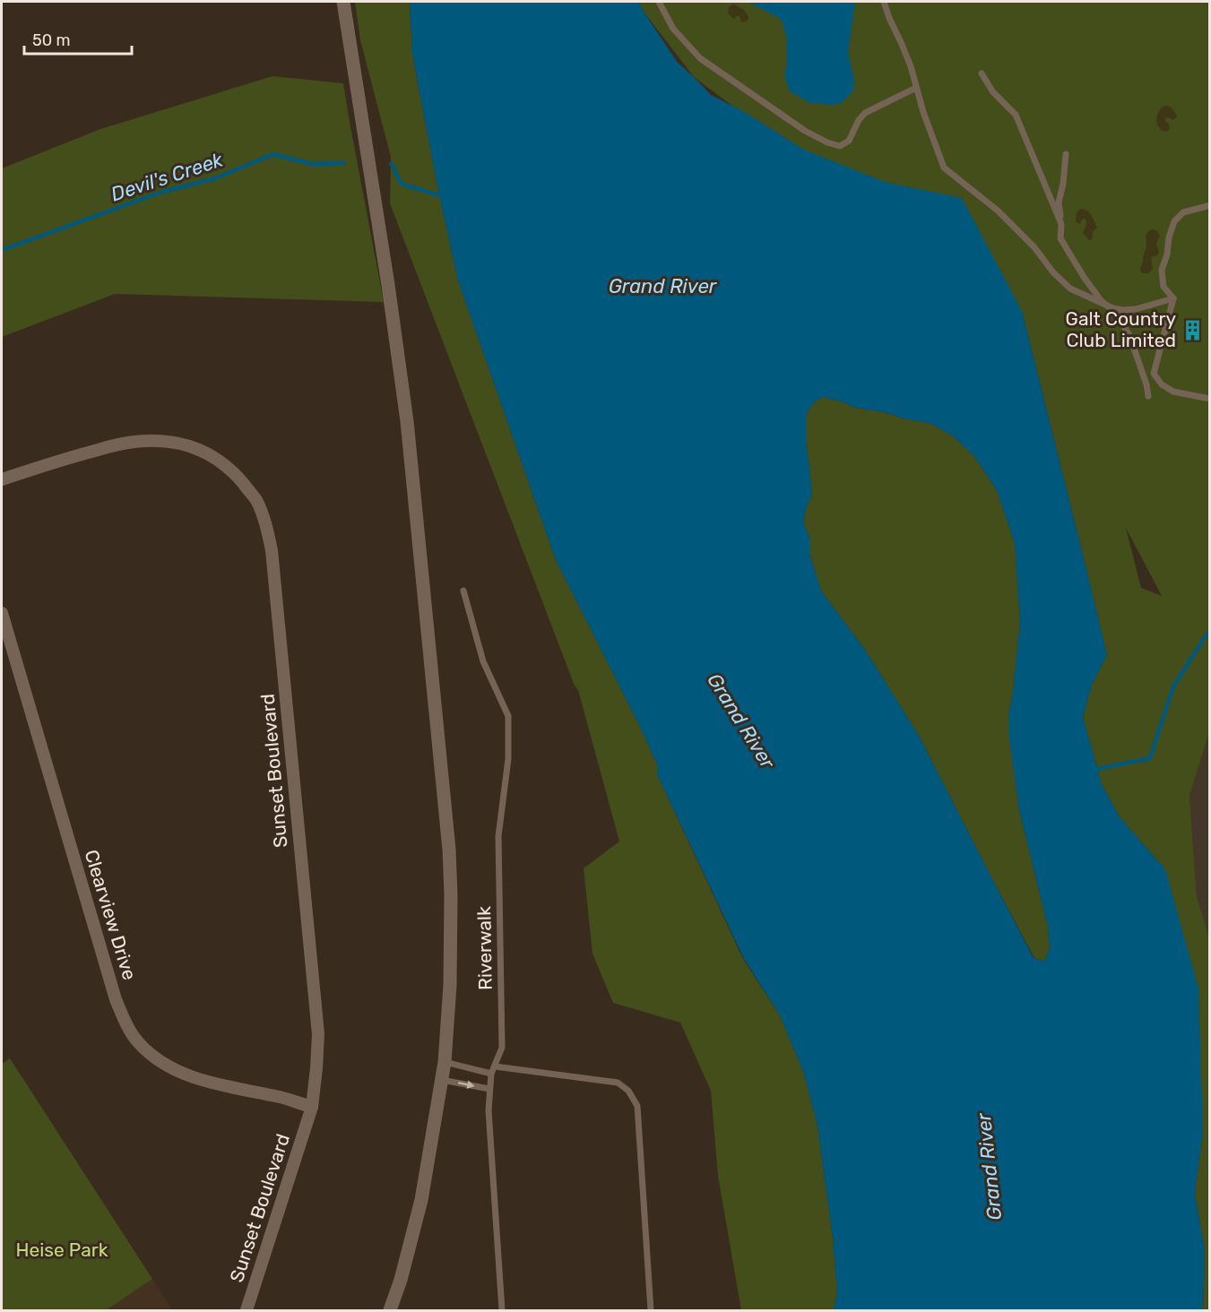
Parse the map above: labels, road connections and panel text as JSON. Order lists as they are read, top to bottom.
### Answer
{
  "streets": {
    "street": ["Sunset Boulevard", "Clearview Drive"],
    "lane": ["Riverwalk"]
  },
  "crossings": [
    ["Sunset Boulevard", "Clearview Drive"]
  ],
  "water": ["Devil's Creek", "Grand River"],
  "parks": ["Heise Park"],
  "places": {
    "building": ["Galt Country Club Limited"]
  },
  "scale_bar": "50 m"
}
